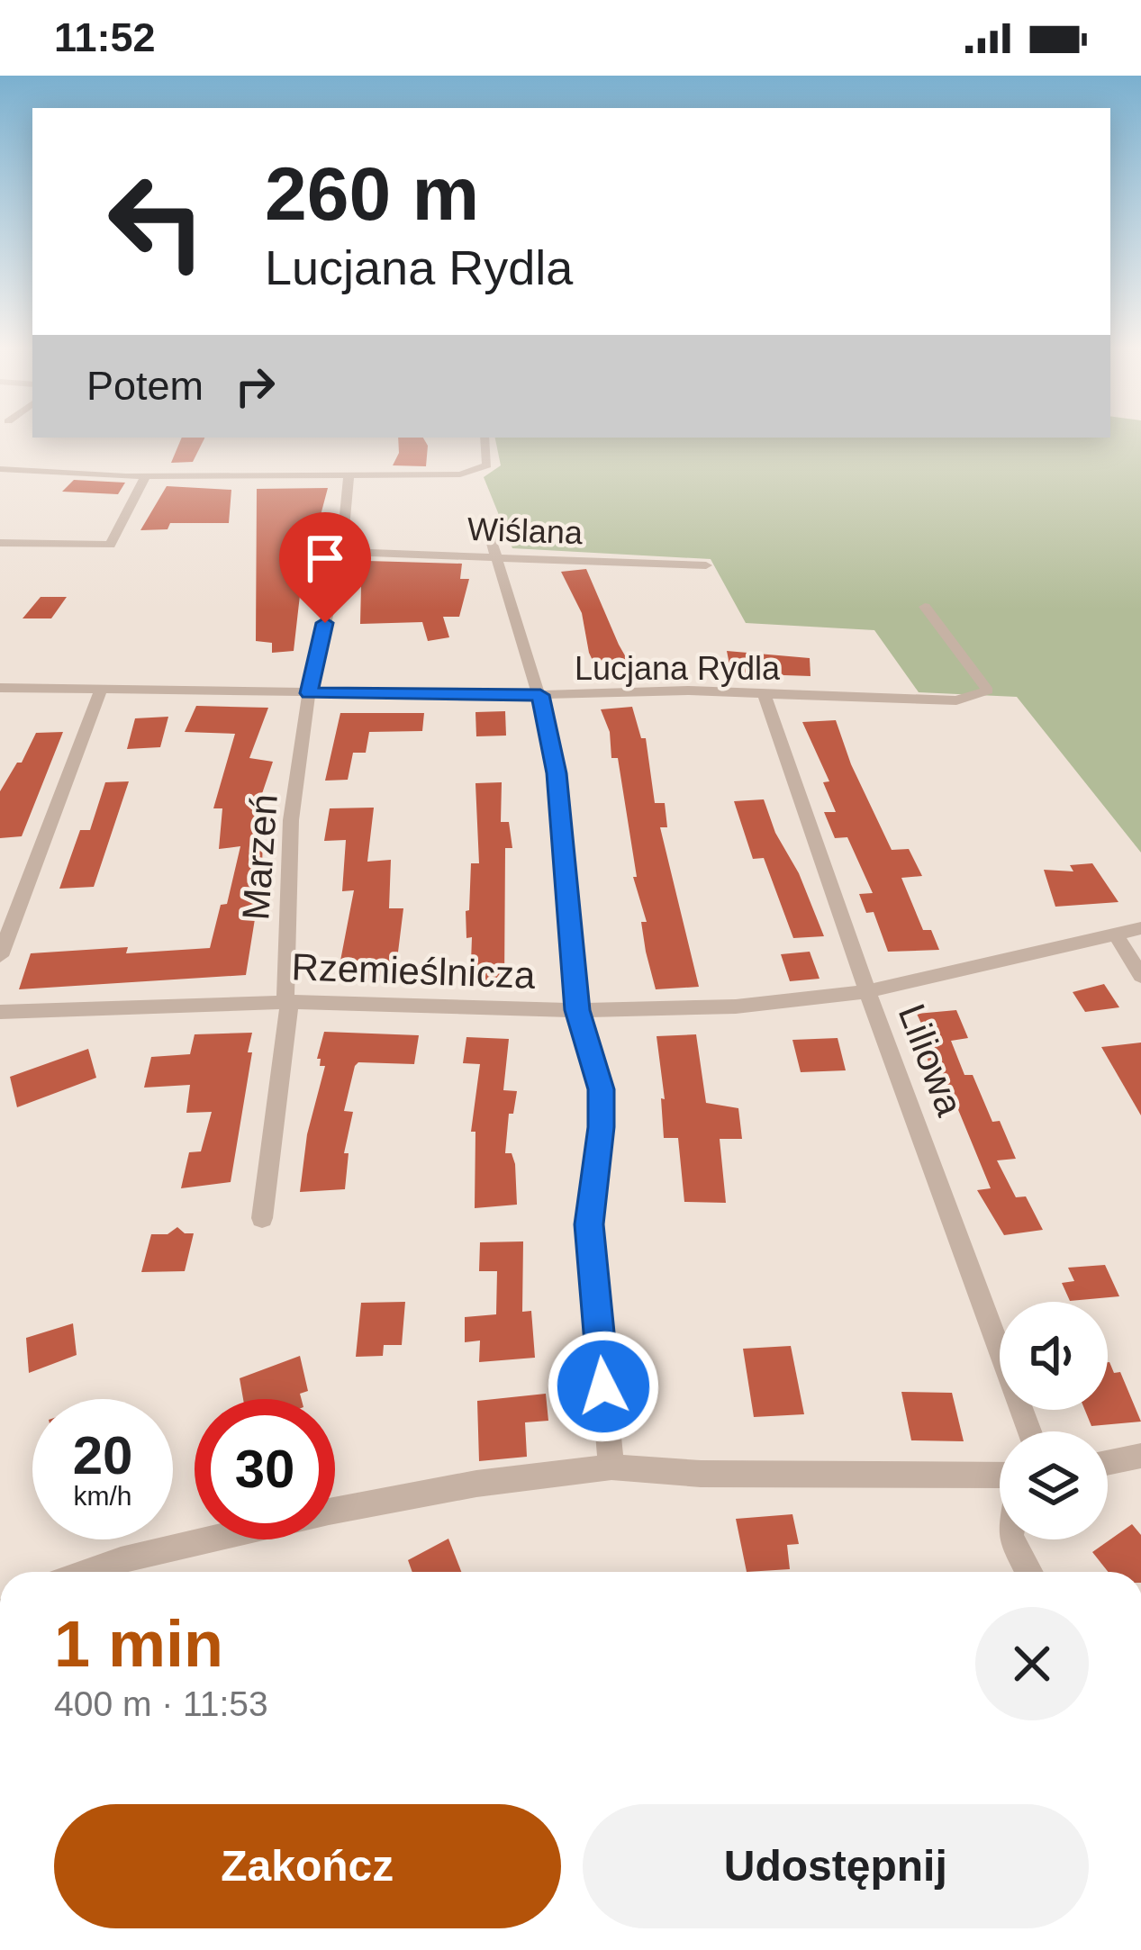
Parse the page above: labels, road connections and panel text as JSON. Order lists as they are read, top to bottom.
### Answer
{
  "streets": {
    "street": [
      "Wiślana",
      "Lucjana Rydla",
      "Marzeń",
      "Rzemieślnicza",
      "Liliowa"
    ]
  },
  "crossings": [
    ["Wiślana", "Marzeń"],
    ["Lucjana Rydla", "Marzeń"],
    ["Lucjana Rydla", "Liliowa"],
    ["Marzeń", "Rzemieślnicza"],
    ["Rzemieślnicza", "Liliowa"]
  ],
  "page": {
    "status": "11:52",
    "turn": ["260 m", "Lucjana Rydla"],
    "then": "Potem",
    "speed": "20 km/h",
    "limit": "30",
    "heading": ["1 min", "400 m · 11:53"],
    "buttons": ["Zakończ", "Udostępnij"]
  }
}
